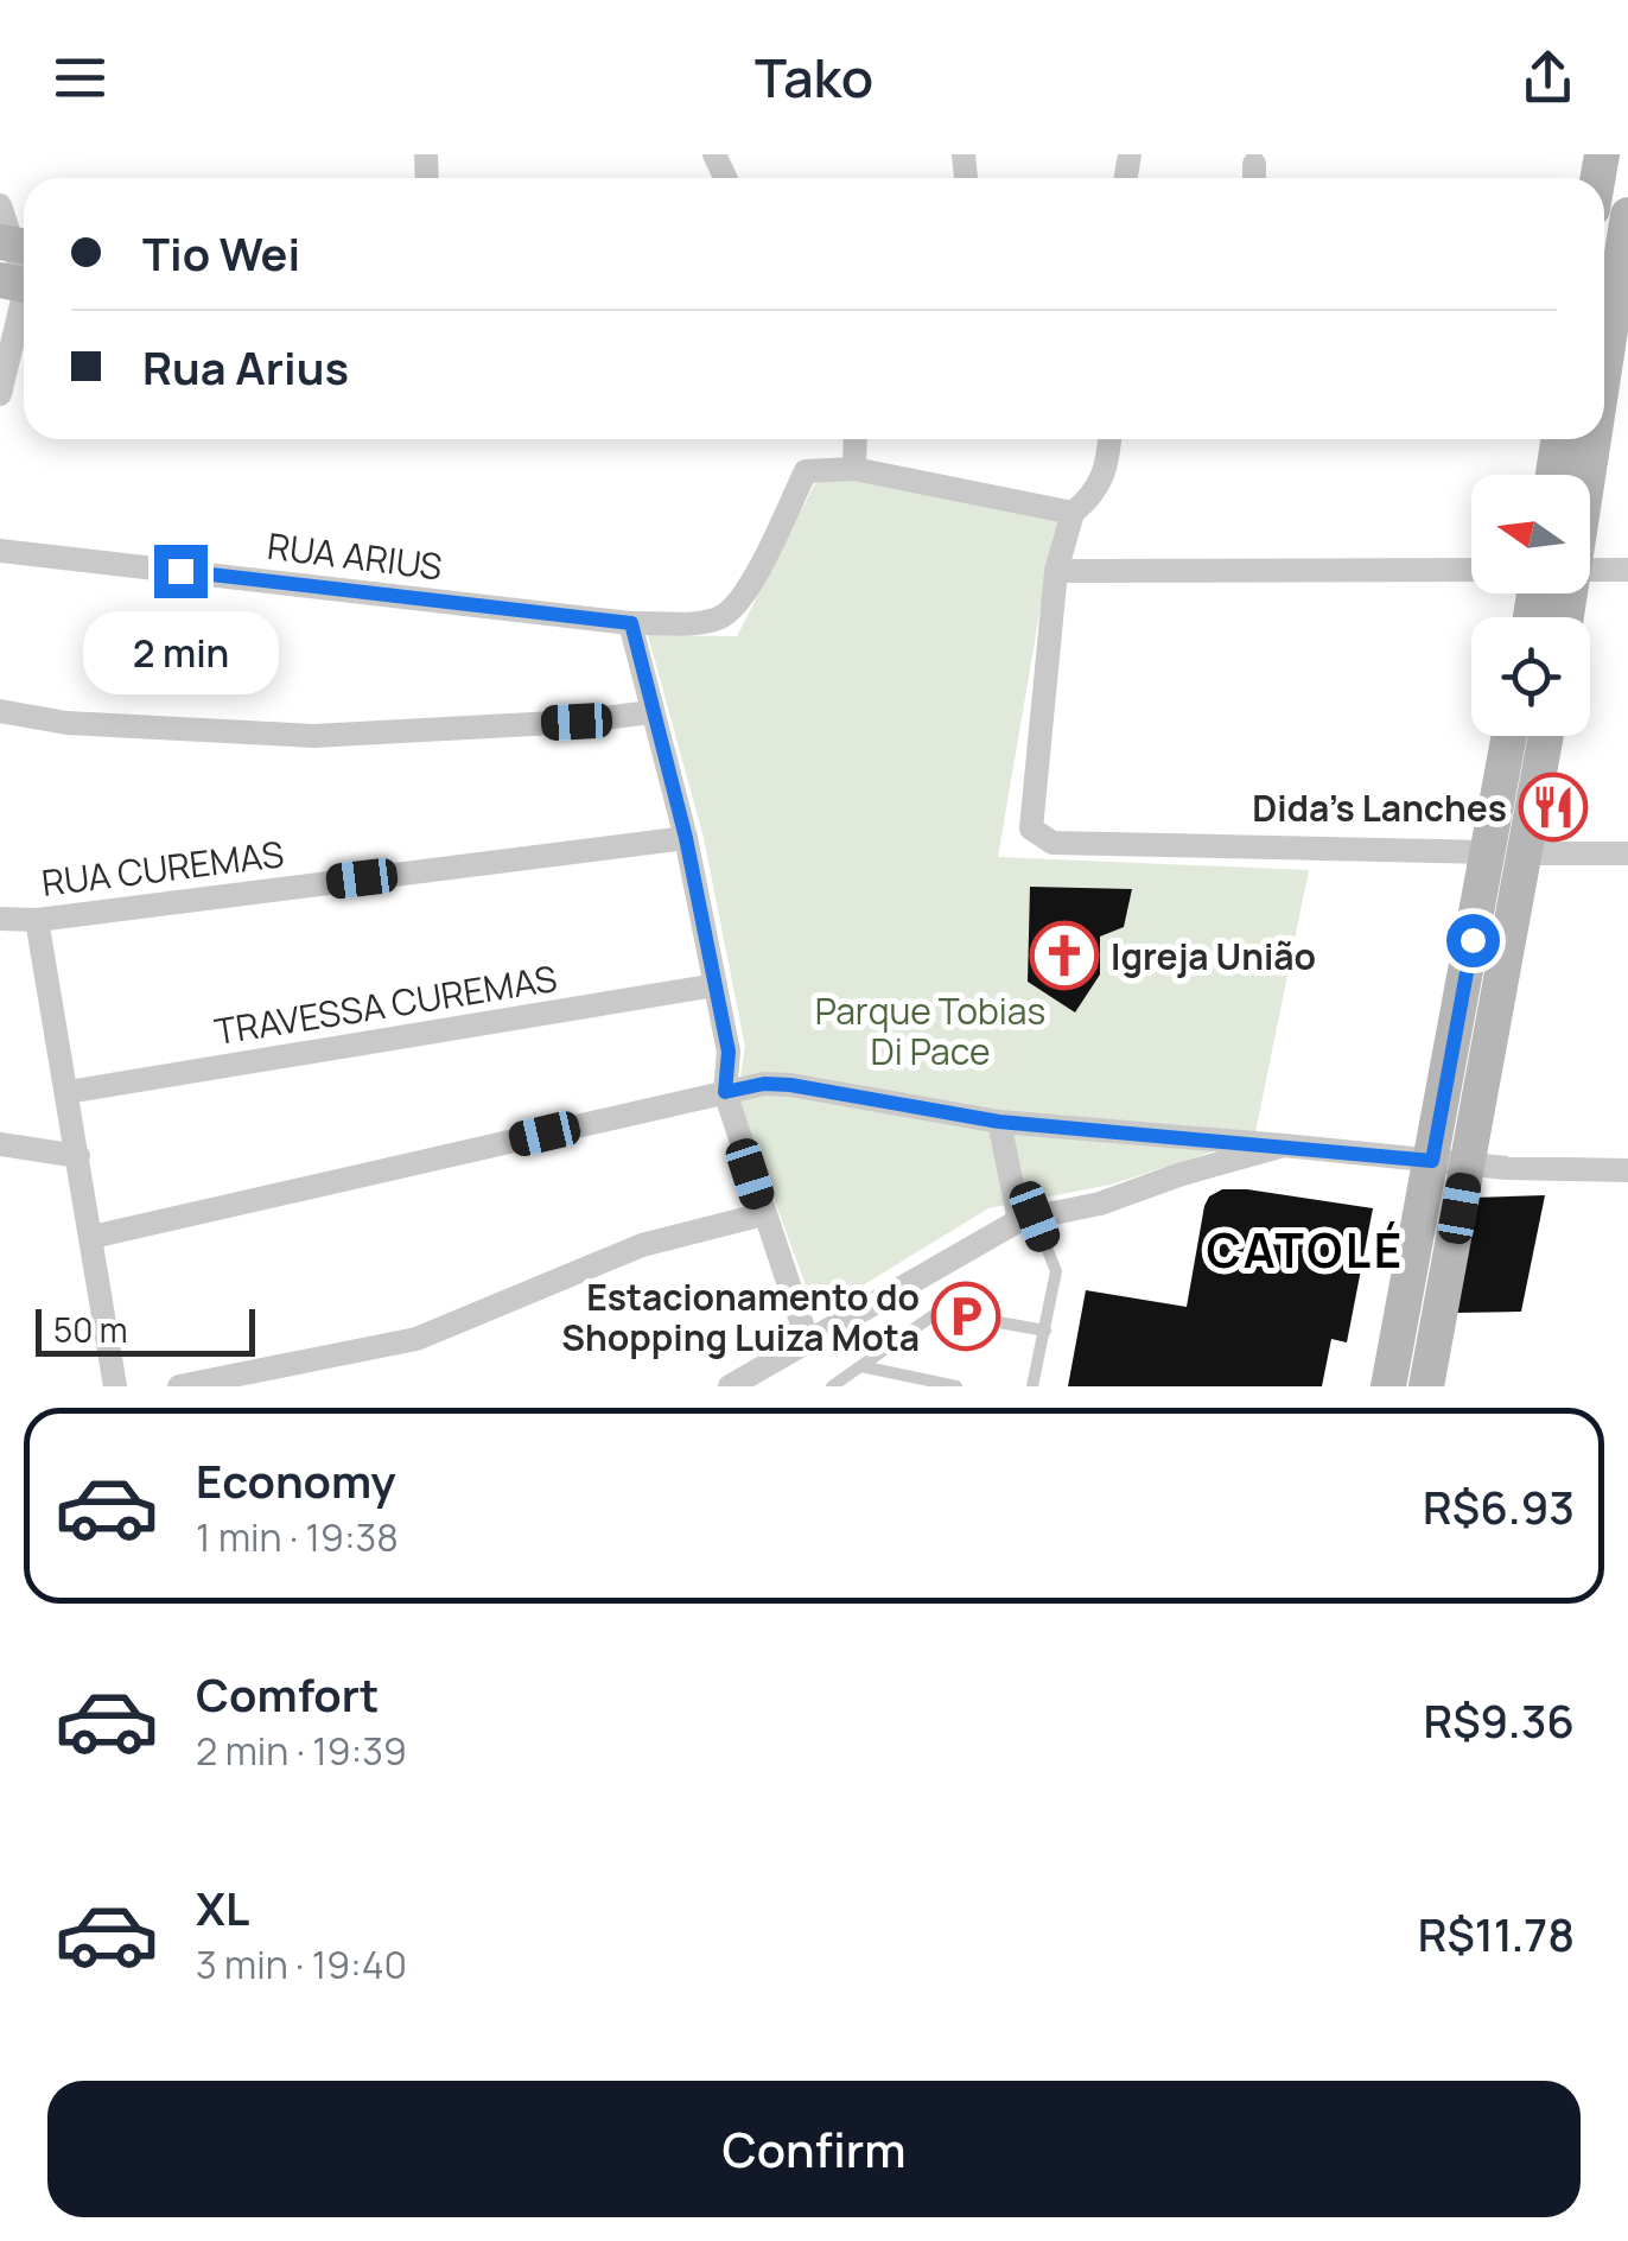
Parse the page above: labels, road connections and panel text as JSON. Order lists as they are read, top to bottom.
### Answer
{
  "streets": {
    "street": ["RUA ARIUS", "RUA CUREMAS", "TRAVESSA CUREMAS"]
  },
  "districts": ["CATOLÉ"],
  "parks": ["Parque Tobias Di Pace"],
  "places": {
    "restaurant": ["Dida's Lanches"],
    "church": ["Igreja União"],
    "parking": ["Estacionamento do Shopping Luiza Mota"]
  },
  "scale_bar": "50 m",
  "north": "left",
  "page": {
    "header": "Tako",
    "banner": ["Tio Wei", "Rua Arius"],
    "bubble": "2 min",
    "scale": "50 m",
    "list": [
      {
        "name": "Economy",
        "note": "1 min · 19:38",
        "value": "R$6.93"
      },
      {
        "name": "Comfort",
        "note": "2 min · 19:39",
        "value": "R$9.36"
      },
      {
        "name": "XL",
        "note": "3 min · 19:40",
        "value": "R$11.78"
      }
    ],
    "buttons": "Confirm"
  }
}
